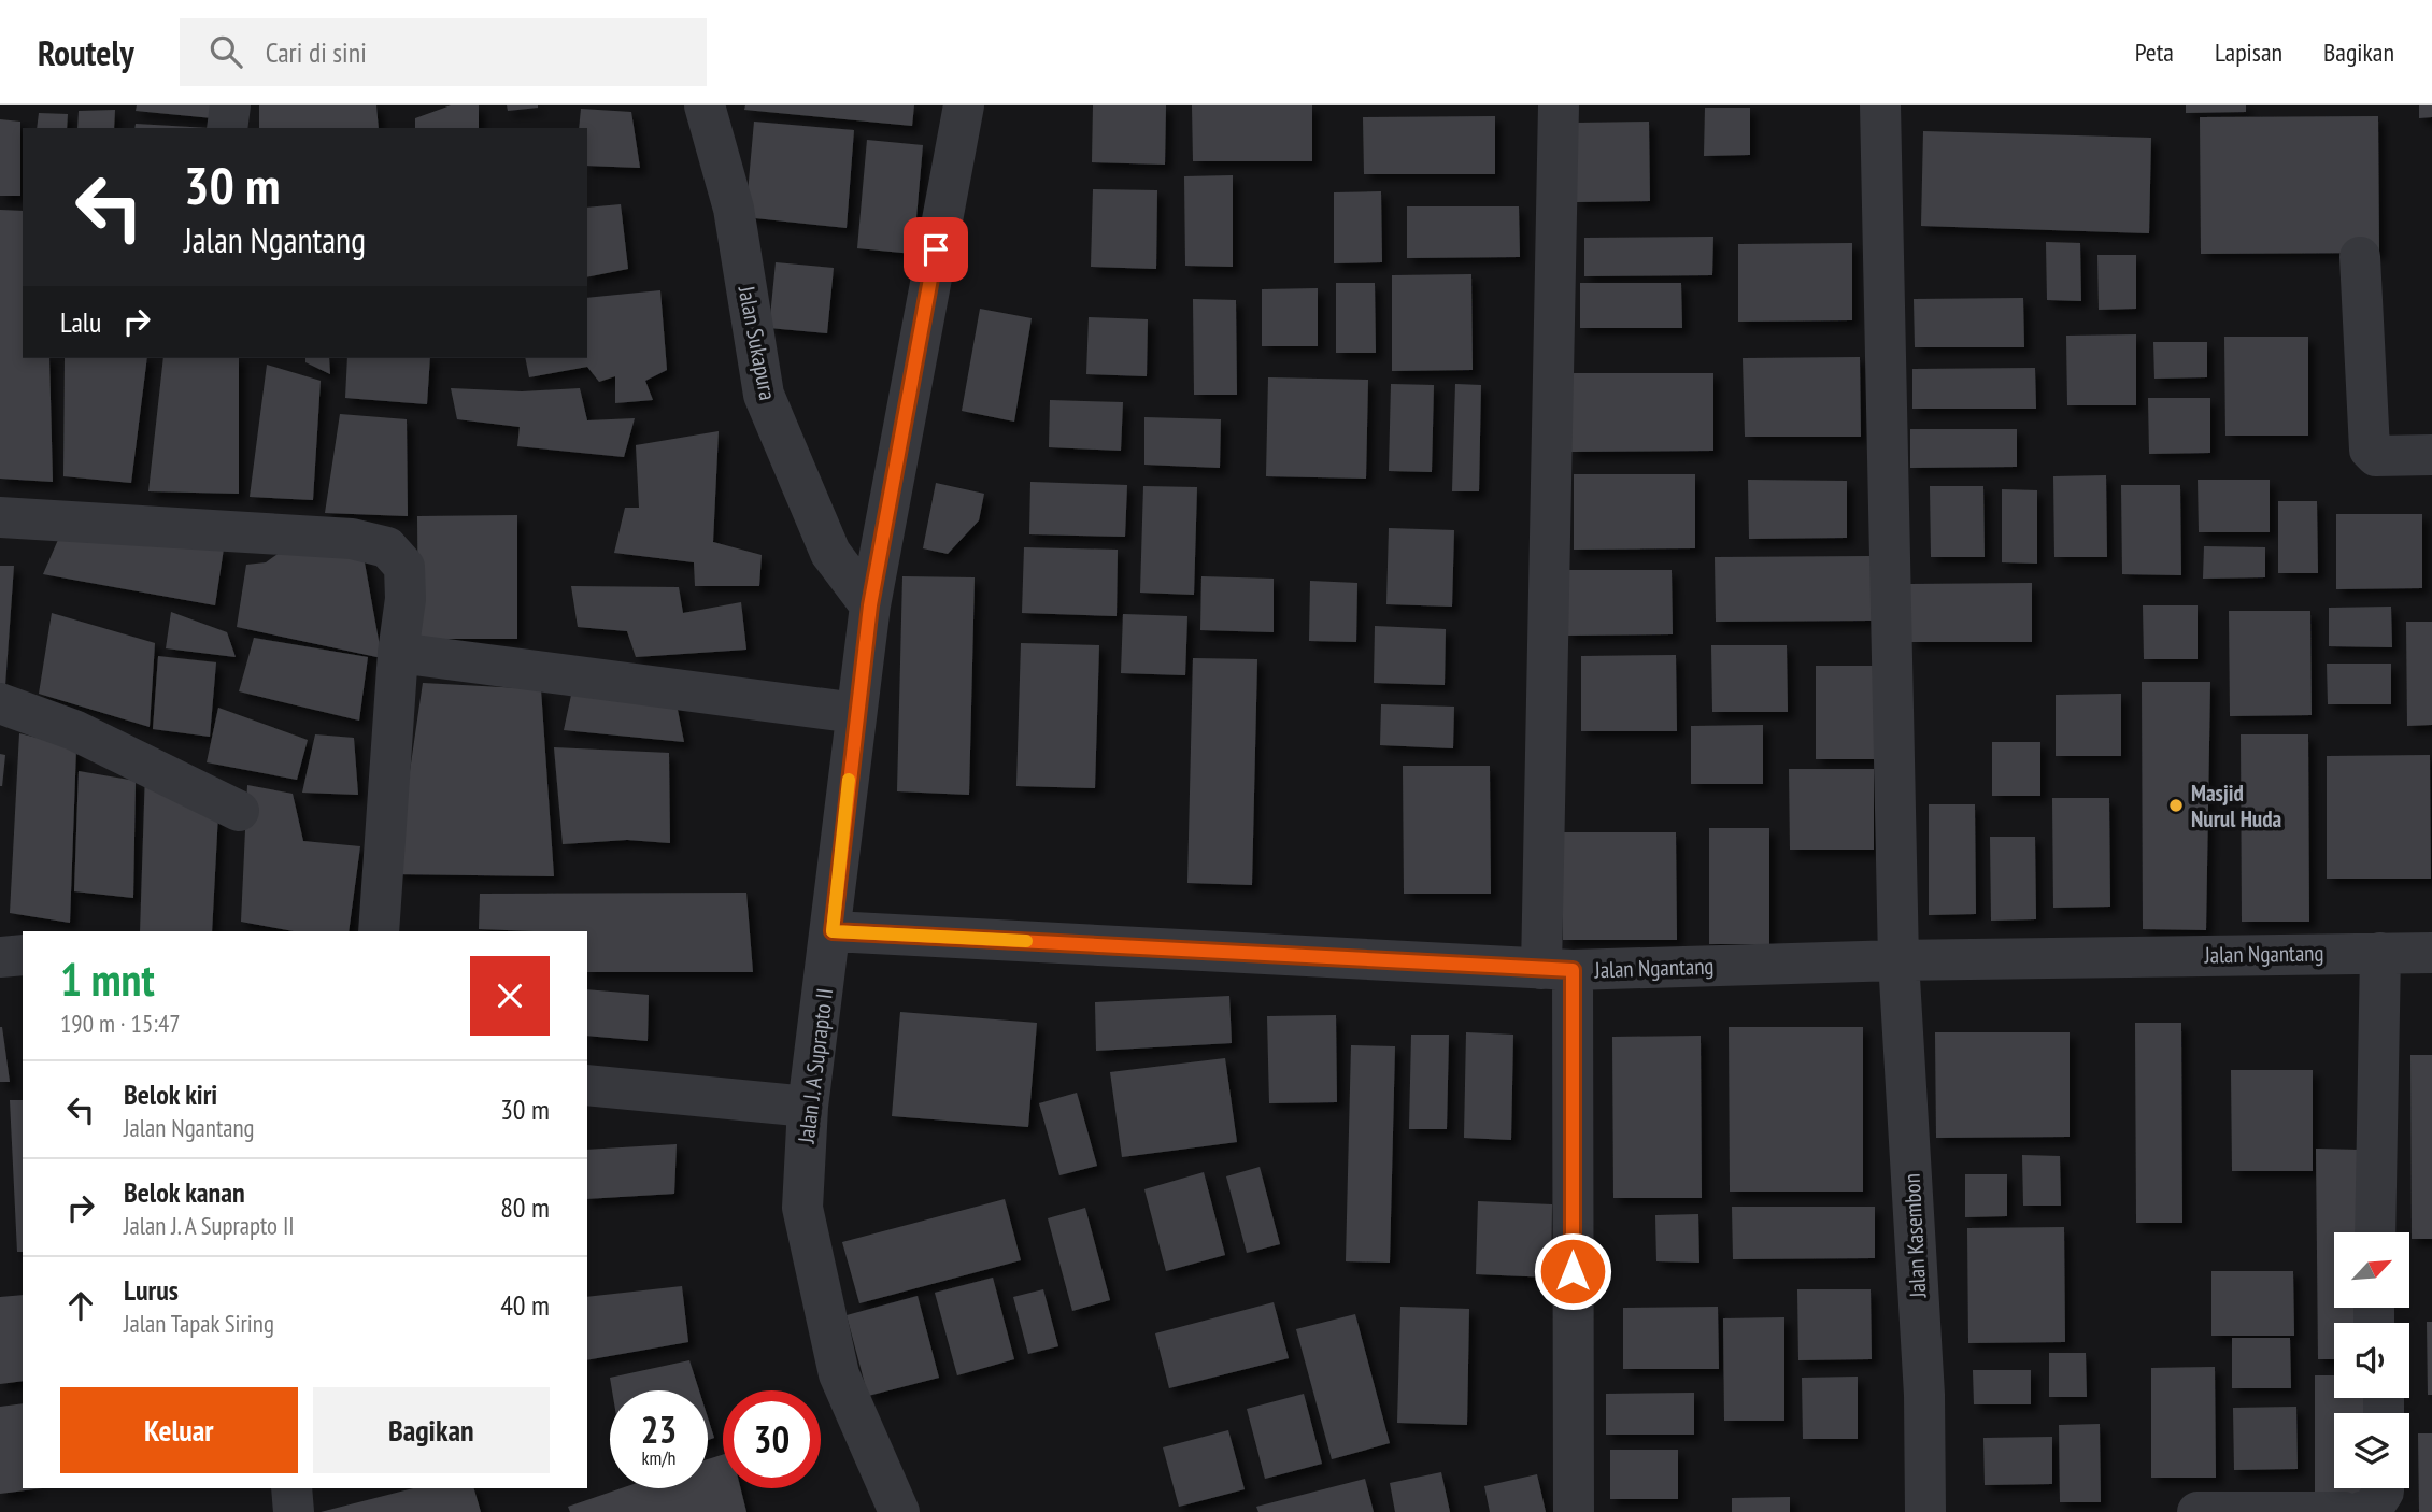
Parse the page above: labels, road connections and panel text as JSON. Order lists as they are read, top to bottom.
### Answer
{
  "streets": {
    "street": [
      "Jalan Sukapura",
      "Jalan Ngantang",
      "Jalan J. A Suprapto II",
      "Jalan Kasembon"
    ]
  },
  "crossings": [
    ["Jalan Sukapura", "Jalan J. A Suprapto II"],
    ["Jalan Ngantang", "Jalan J. A Suprapto II"],
    ["Jalan Ngantang", "Jalan Kasembon"]
  ],
  "places": ["Masjid Nurul Huda"],
  "north": "top right",
  "page": {
    "header": "Routely",
    "search": "Cari di sini",
    "nav": ["Peta", "Lapisan", "Bagikan"],
    "turn": ["30 m", "Jalan Ngantang"],
    "then": "Lalu",
    "heading": ["1 mnt", "190 m · 15:47"],
    "list": [
      {
        "name": "Belok kiri",
        "note": "Jalan Ngantang",
        "value": "30 m"
      },
      {
        "name": "Belok kanan",
        "note": "Jalan J. A Suprapto II",
        "value": "80 m"
      },
      {
        "name": "Lurus",
        "note": "Jalan Tapak Siring",
        "value": "40 m"
      }
    ],
    "buttons": ["Keluar", "Bagikan"],
    "speed": "23 km/h",
    "limit": "30"
  }
}
